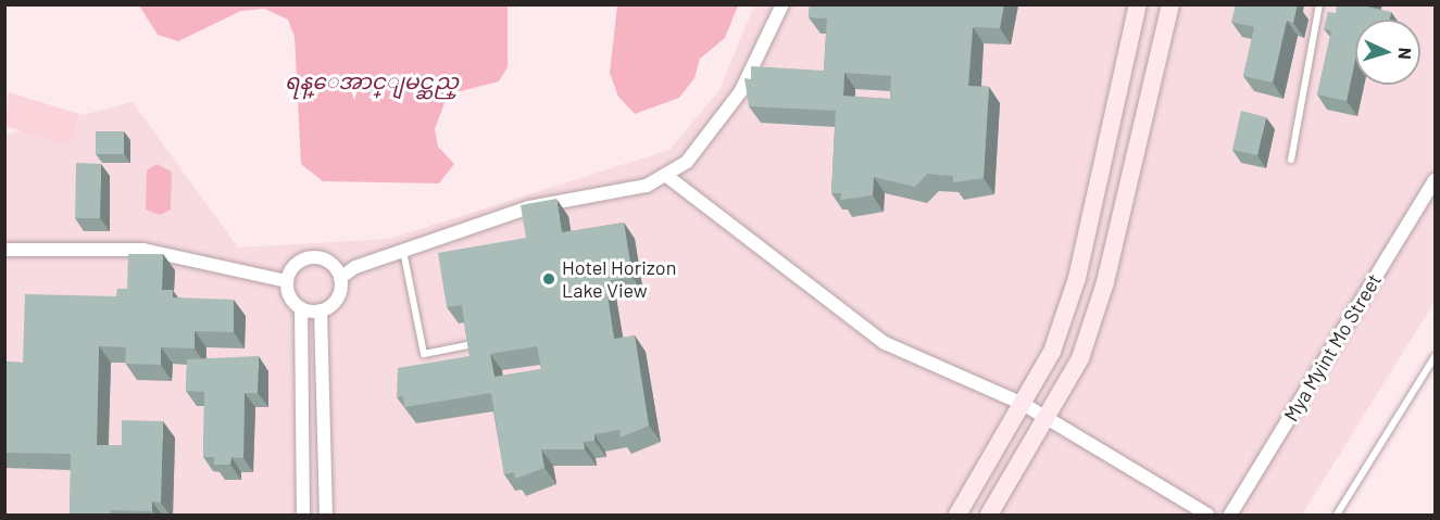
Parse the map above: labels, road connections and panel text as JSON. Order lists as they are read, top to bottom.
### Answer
{
  "streets": {
    "street": ["Mya Myint Mo Street"]
  },
  "water": ["ရန္ေအာင္ျမင္ဆည္"],
  "places": ["Hotel Horizon Lake View"],
  "north": "right"
}
